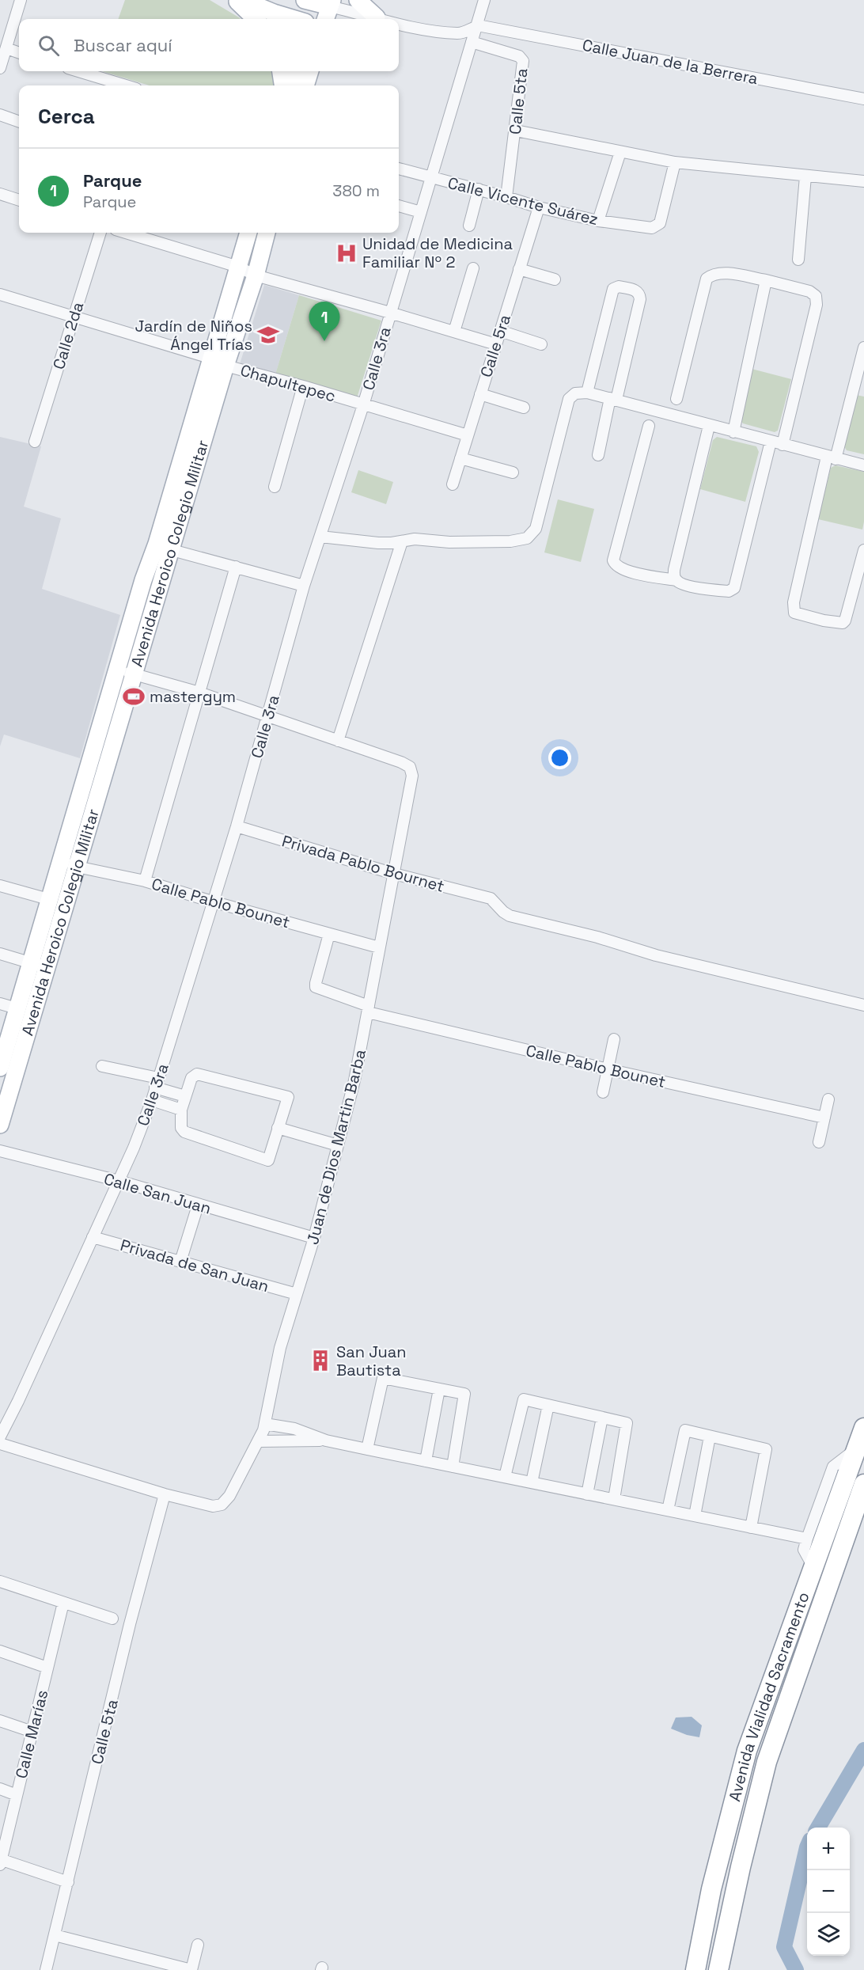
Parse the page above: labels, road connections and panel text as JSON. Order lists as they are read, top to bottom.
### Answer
{
  "streets": {
    "highway": ["Avenida Vialidad Sacramento"],
    "main road": ["Avenida Heroico Colegio Militar"],
    "street": [
      "Calle Juan de la Berrera",
      "Calle 5ta",
      "Calle Vicente Suárez",
      "Calle 2da",
      "Calle 5ra",
      "Calle 3ra",
      "Chapultepec",
      "Privada Pablo Bournet",
      "Calle Pablo Bounet",
      "Juan de Dios Martin Barba",
      "Calle San Juan",
      "Privada de San Juan",
      "Calle Marías"
    ]
  },
  "crossings": [
    ["Calle Juan de la Berrera", "Calle 3ra"],
    ["Calle 5ta", "Calle Vicente Suárez"],
    ["Calle 5ta", "Calle 3ra"],
    ["Calle 5ta", "Juan de Dios Martin Barba"],
    ["Calle Vicente Suárez", "Calle 5ra"],
    ["Calle Vicente Suárez", "Calle 3ra"],
    ["Calle 2da", "Chapultepec"],
    ["Calle 5ra", "Chapultepec"],
    ["Calle 3ra", "Chapultepec"],
    ["Calle 3ra", "Privada Pablo Bournet"],
    ["Calle 3ra", "Calle Pablo Bounet"],
    ["Calle 3ra", "Calle San Juan"],
    ["Calle 3ra", "Privada de San Juan"],
    ["Chapultepec", "Avenida Heroico Colegio Militar"],
    ["Avenida Heroico Colegio Militar", "Calle Pablo Bounet"],
    ["Privada Pablo Bournet", "Juan de Dios Martin Barba"],
    ["Calle Pablo Bounet", "Juan de Dios Martin Barba"],
    ["Juan de Dios Martin Barba", "Calle San Juan"],
    ["Juan de Dios Martin Barba", "Privada de San Juan"]
  ],
  "places": {
    "hospital": ["Unidad de Medicina Familiar Nº 2"],
    "school or university": ["Jardín de Niños Ángel Trías"],
    "sports": ["mastergym"],
    "building": ["San Juan Bautista"]
  },
  "page": {
    "search": "Buscar aquí",
    "heading": "Cerca",
    "list": [
      {
        "mark": "1",
        "name": "Parque",
        "note": "Parque",
        "value": "380 m"
      }
    ],
    "pins": "1",
    "map_buttons": ["+", "−"]
  }
}
